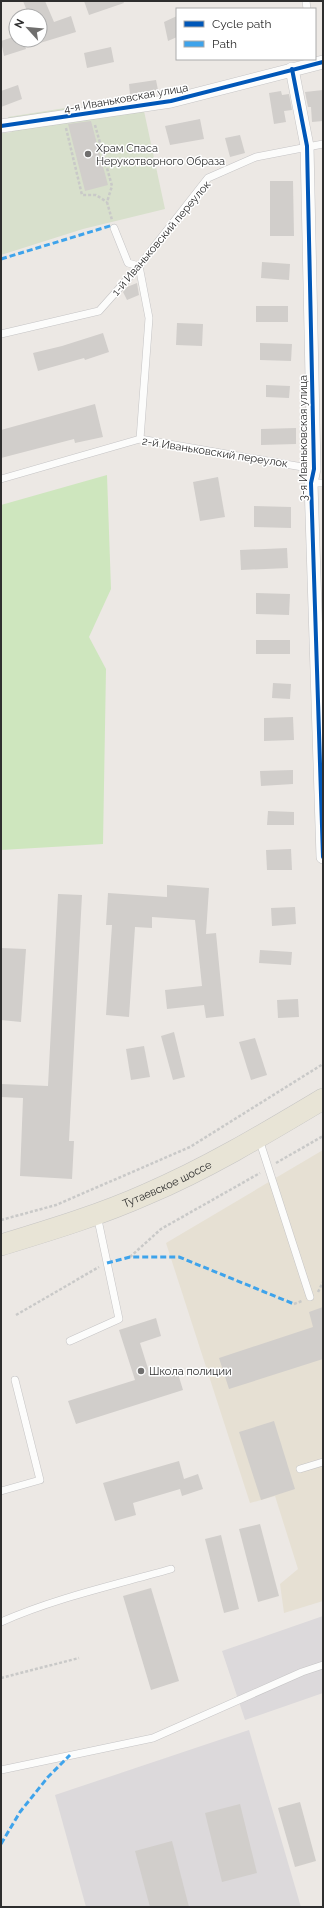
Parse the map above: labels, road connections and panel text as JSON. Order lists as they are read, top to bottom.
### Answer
{
  "streets": {
    "main road": ["Тутаевское шоссе"],
    "street": ["4-я Иваньковская улица", "3-я Иваньковская улица"],
    "lane": ["1-й Иваньковский переулок", "2-й Иваньковский переулок"]
  },
  "crossings": [
    ["4-я Иваньковская улица", "3-я Иваньковская улица"],
    ["1-й Иваньковский переулок", "3-я Иваньковская улица"],
    ["3-я Иваньковская улица", "2-й Иваньковский переулок"]
  ],
  "places": ["Храм Спаса Нерукотворного Образа", "Школа полиции"],
  "legend": ["Cycle path", "Path"],
  "north": "top left"
}
